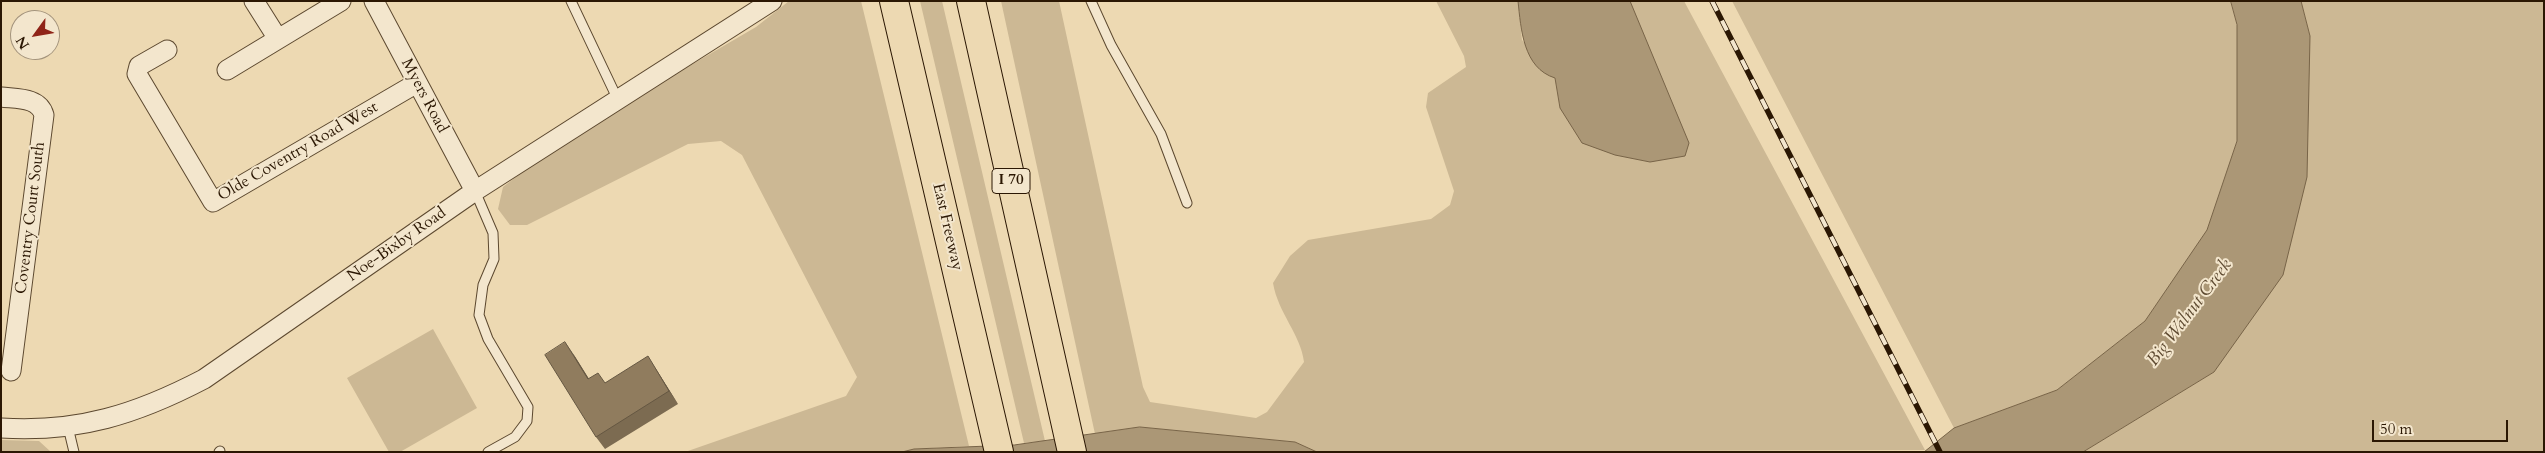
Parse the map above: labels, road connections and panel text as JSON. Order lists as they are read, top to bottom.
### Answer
{
  "streets": {
    "highway": ["I 70", "East Freeway"],
    "street": [
      "Myers Road",
      "Olde Coventry Road West",
      "Coventry Court South",
      "Noe-Bixby Road"
    ]
  },
  "crossings": [
    ["Myers Road", "Olde Coventry Road West"],
    ["Myers Road", "Noe-Bixby Road"]
  ],
  "water": ["Big Walnut Creek"],
  "scale_bar": "50 m",
  "north": "bottom left"
}
